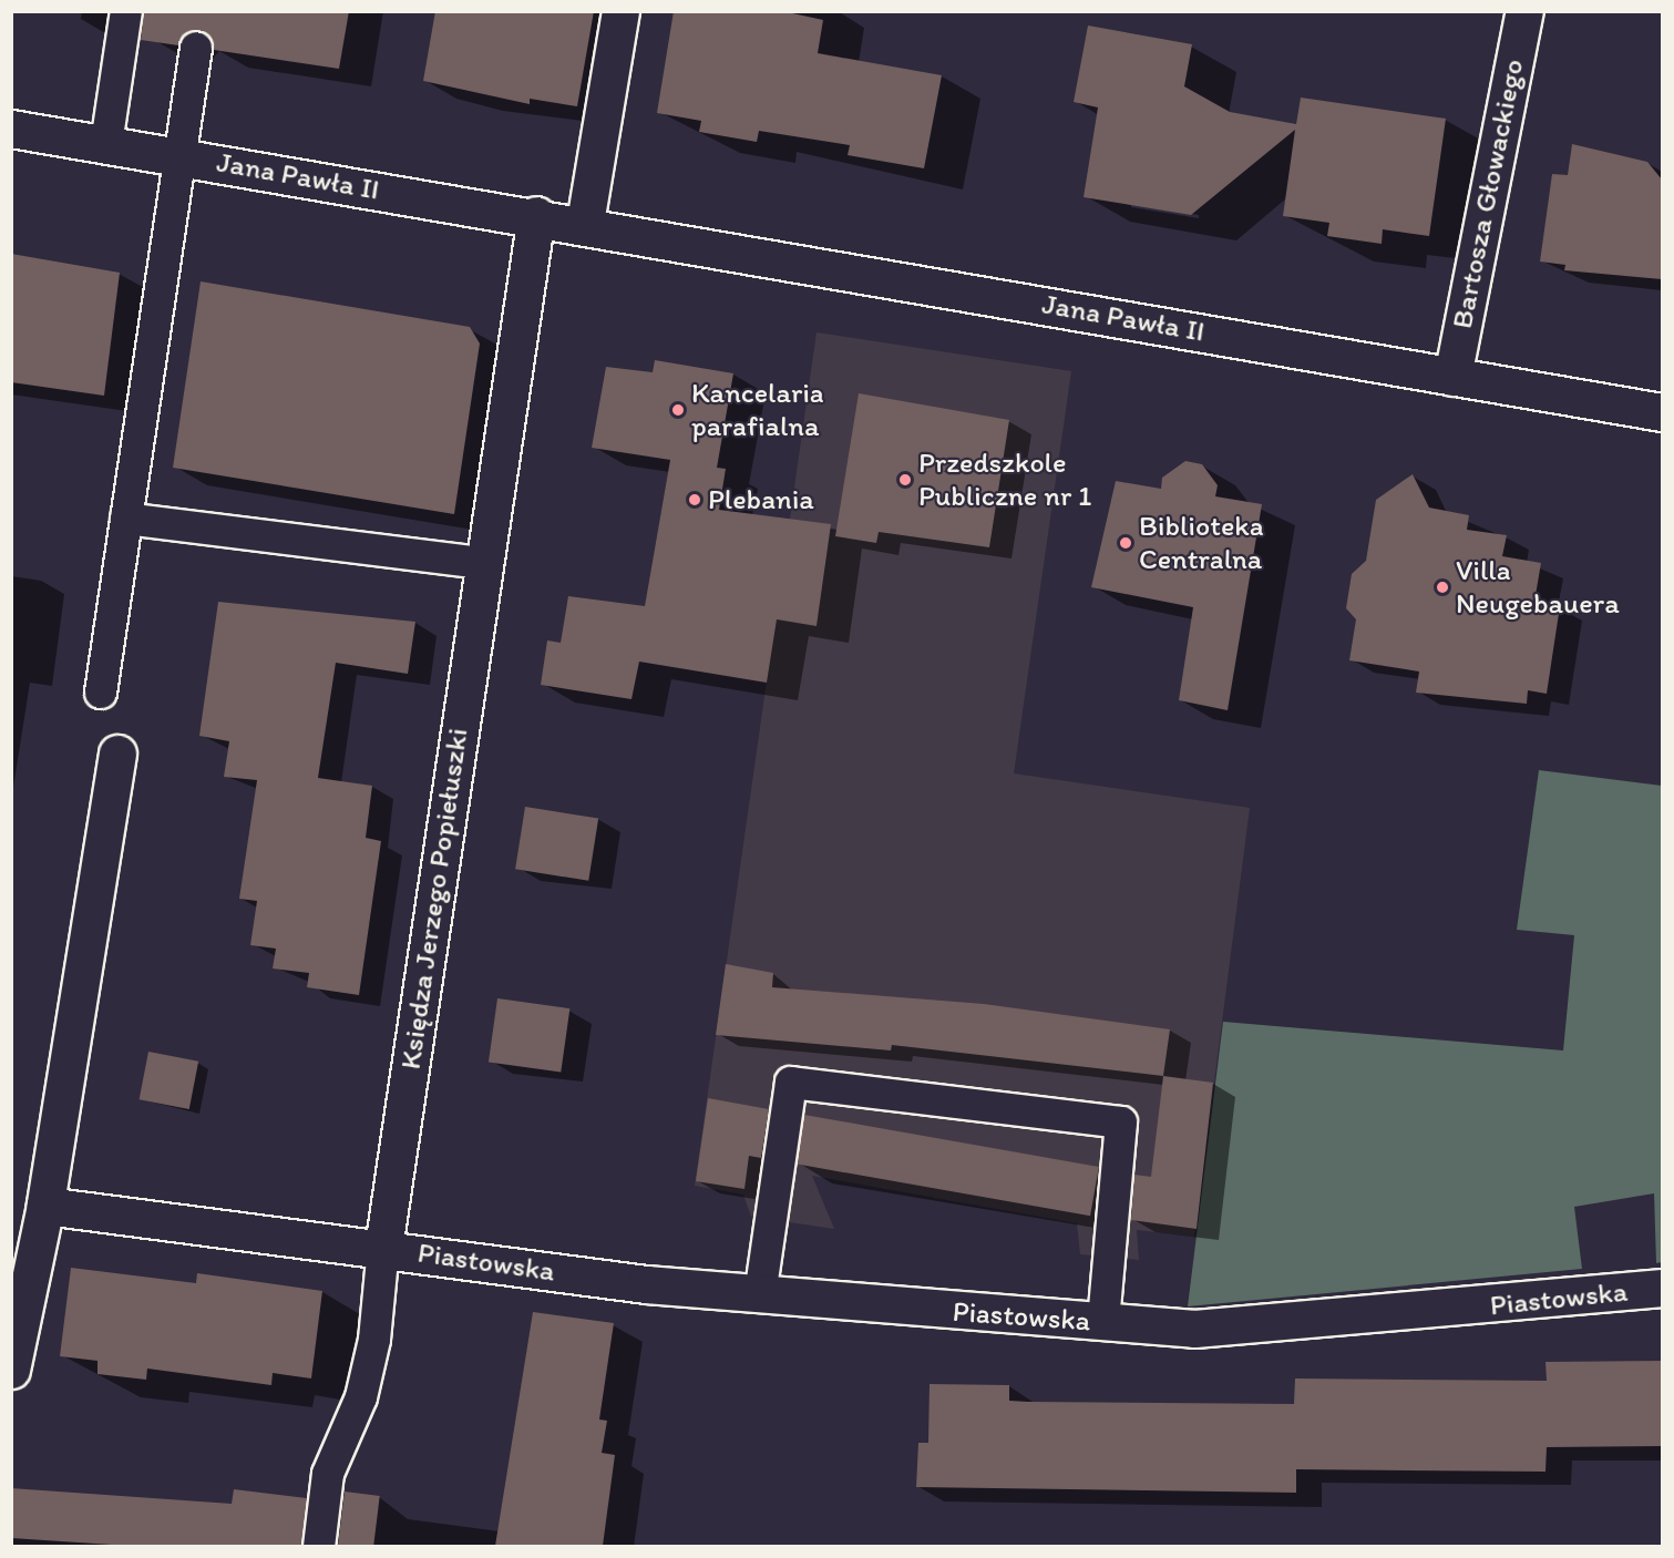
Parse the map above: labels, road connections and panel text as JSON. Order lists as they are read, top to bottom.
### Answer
{
  "streets": {
    "street": [
      "Jana Pawła II",
      "Bartosza Głowackiego",
      "Księdza Jerzego Popiełuszki",
      "Piastowska"
    ]
  },
  "crossings": [
    ["Jana Pawła II", "Bartosza Głowackiego"],
    ["Jana Pawła II", "Księdza Jerzego Popiełuszki"],
    ["Księdza Jerzego Popiełuszki", "Piastowska"]
  ],
  "places": [
    "Kancelaria parafialna",
    "Przedszkole Publiczne nr 1",
    "Plebania",
    "Biblioteka Centralna",
    "Villa Neugebauera"
  ]
}
